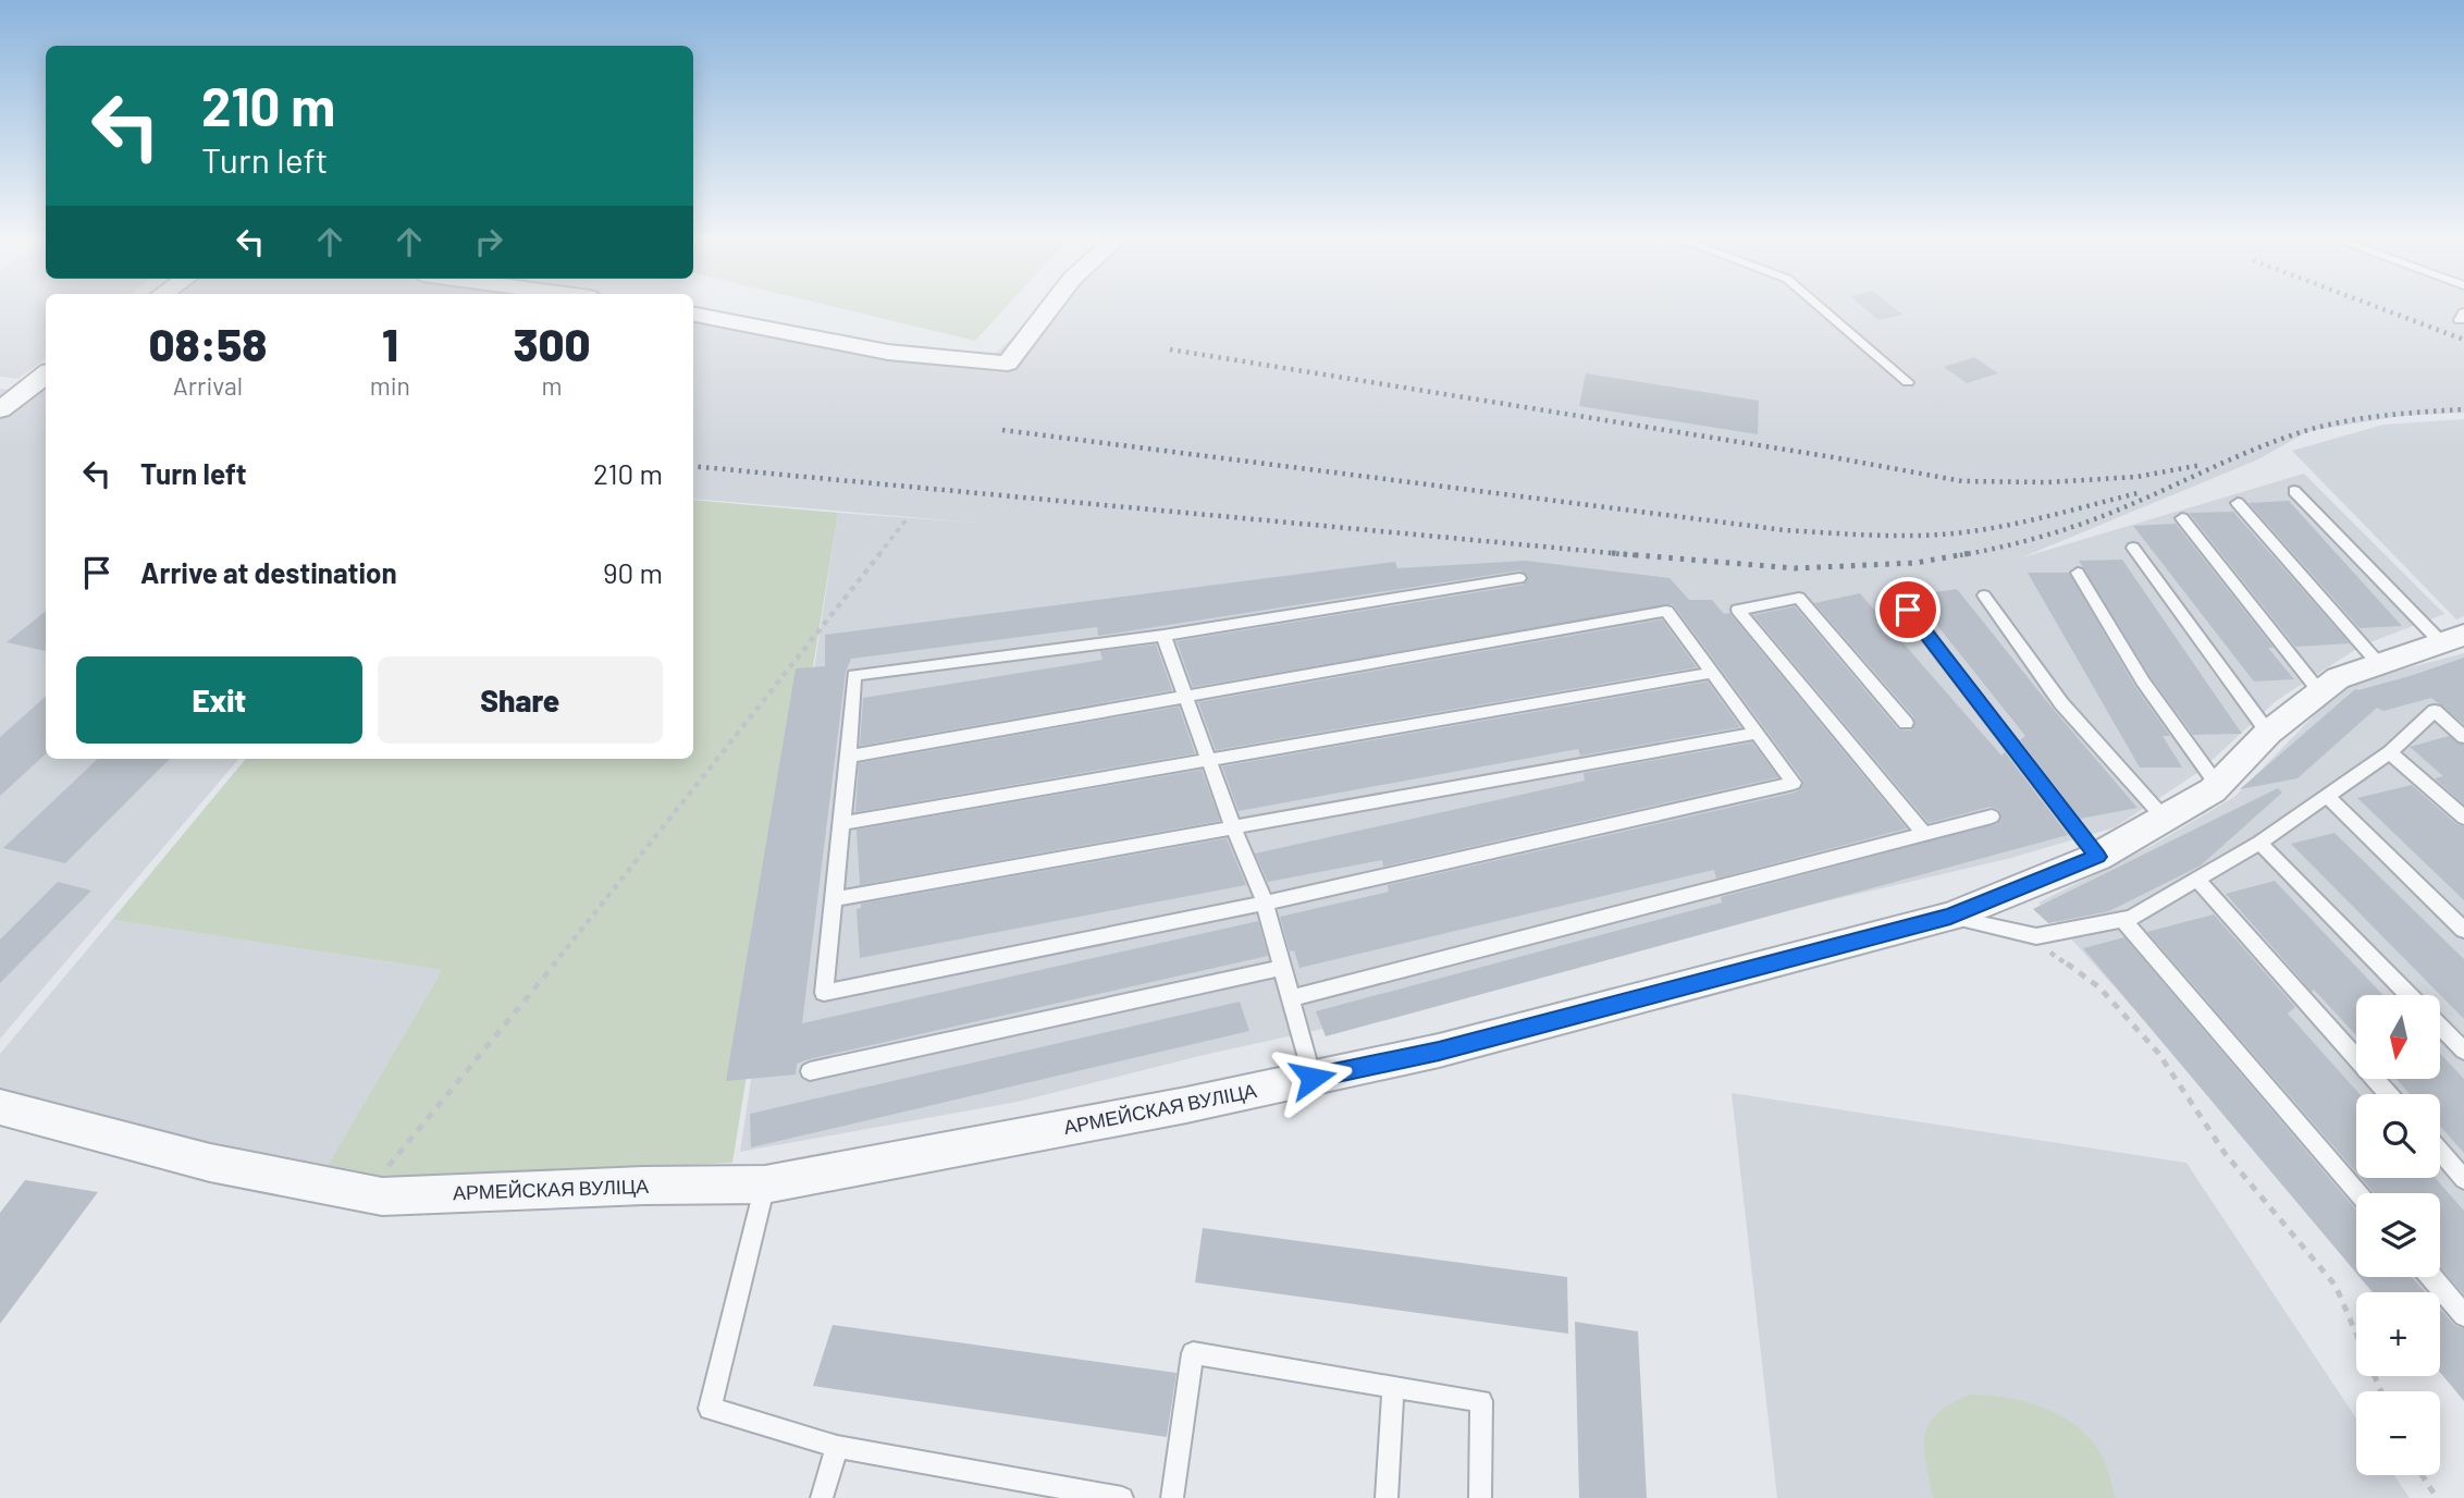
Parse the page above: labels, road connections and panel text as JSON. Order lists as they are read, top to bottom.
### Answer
{
  "streets": {
    "street": ["АРМЕЙСКАЯ ВУЛІЦА"]
  },
  "north": "bottom",
  "page": {
    "turn": ["210 m", "Turn left"],
    "eta": [
      "08:58",
      "Arrival",
      "1",
      "min",
      "300",
      "m"
    ],
    "list": [
      {
        "name": "Turn left",
        "value": "210 m"
      },
      {
        "name": "Arrive at destination",
        "value": "90 m"
      }
    ],
    "buttons": ["Exit", "Share"],
    "map_buttons": ["+", "−"]
  }
}
